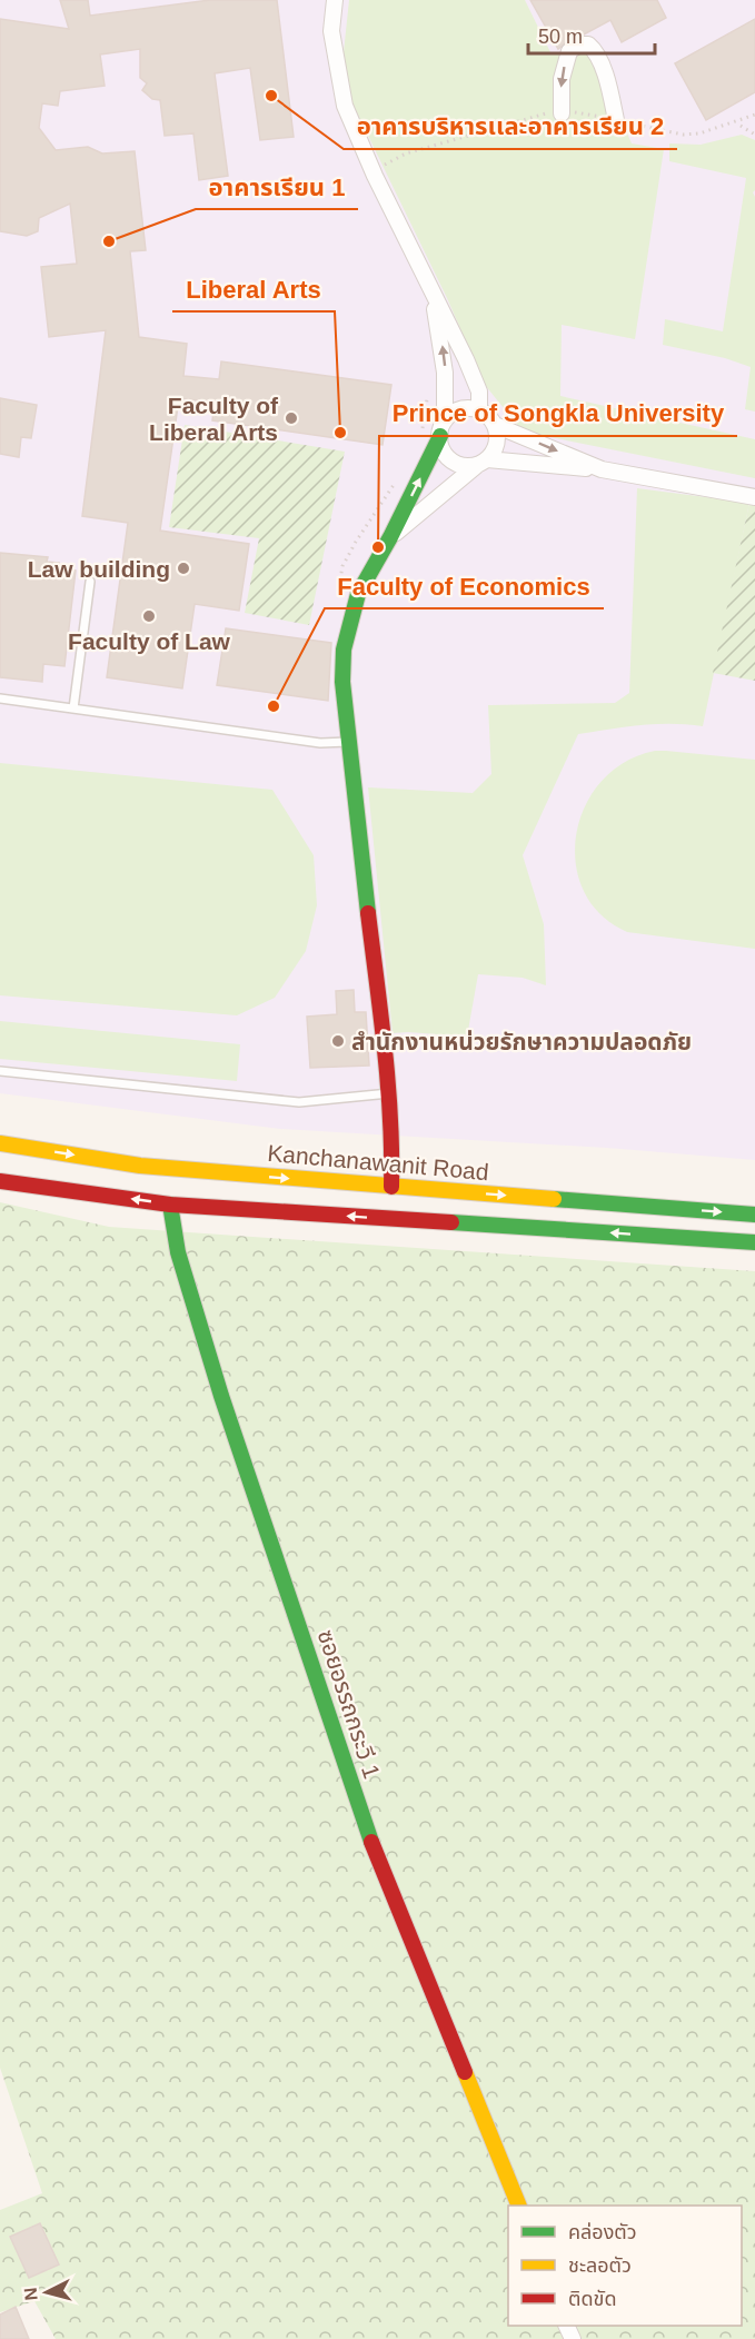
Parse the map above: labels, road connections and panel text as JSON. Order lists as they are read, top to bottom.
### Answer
{
  "streets": {
    "street": ["Kanchanawanit Road", "ซอยอรรถกระวี 1"]
  },
  "crossings": [
    ["Kanchanawanit Road", "ซอยอรรถกระวี 1"]
  ],
  "places": [
    "อาคารบริหารเเละอาคารเรียน 2",
    "อาคารเรียน 1",
    "Faculty of Liberal Arts",
    "Liberal Arts",
    "Prince of Songkla University",
    "Law building",
    "Faculty of Law",
    "Faculty of Economics",
    "สำนักงานหน่วยรักษาความปลอดภัย"
  ],
  "legend": ["คล่องตัว", "ชะลอตัว", "ติดขัด"],
  "scale_bar": "50 m",
  "north": "left"
}
